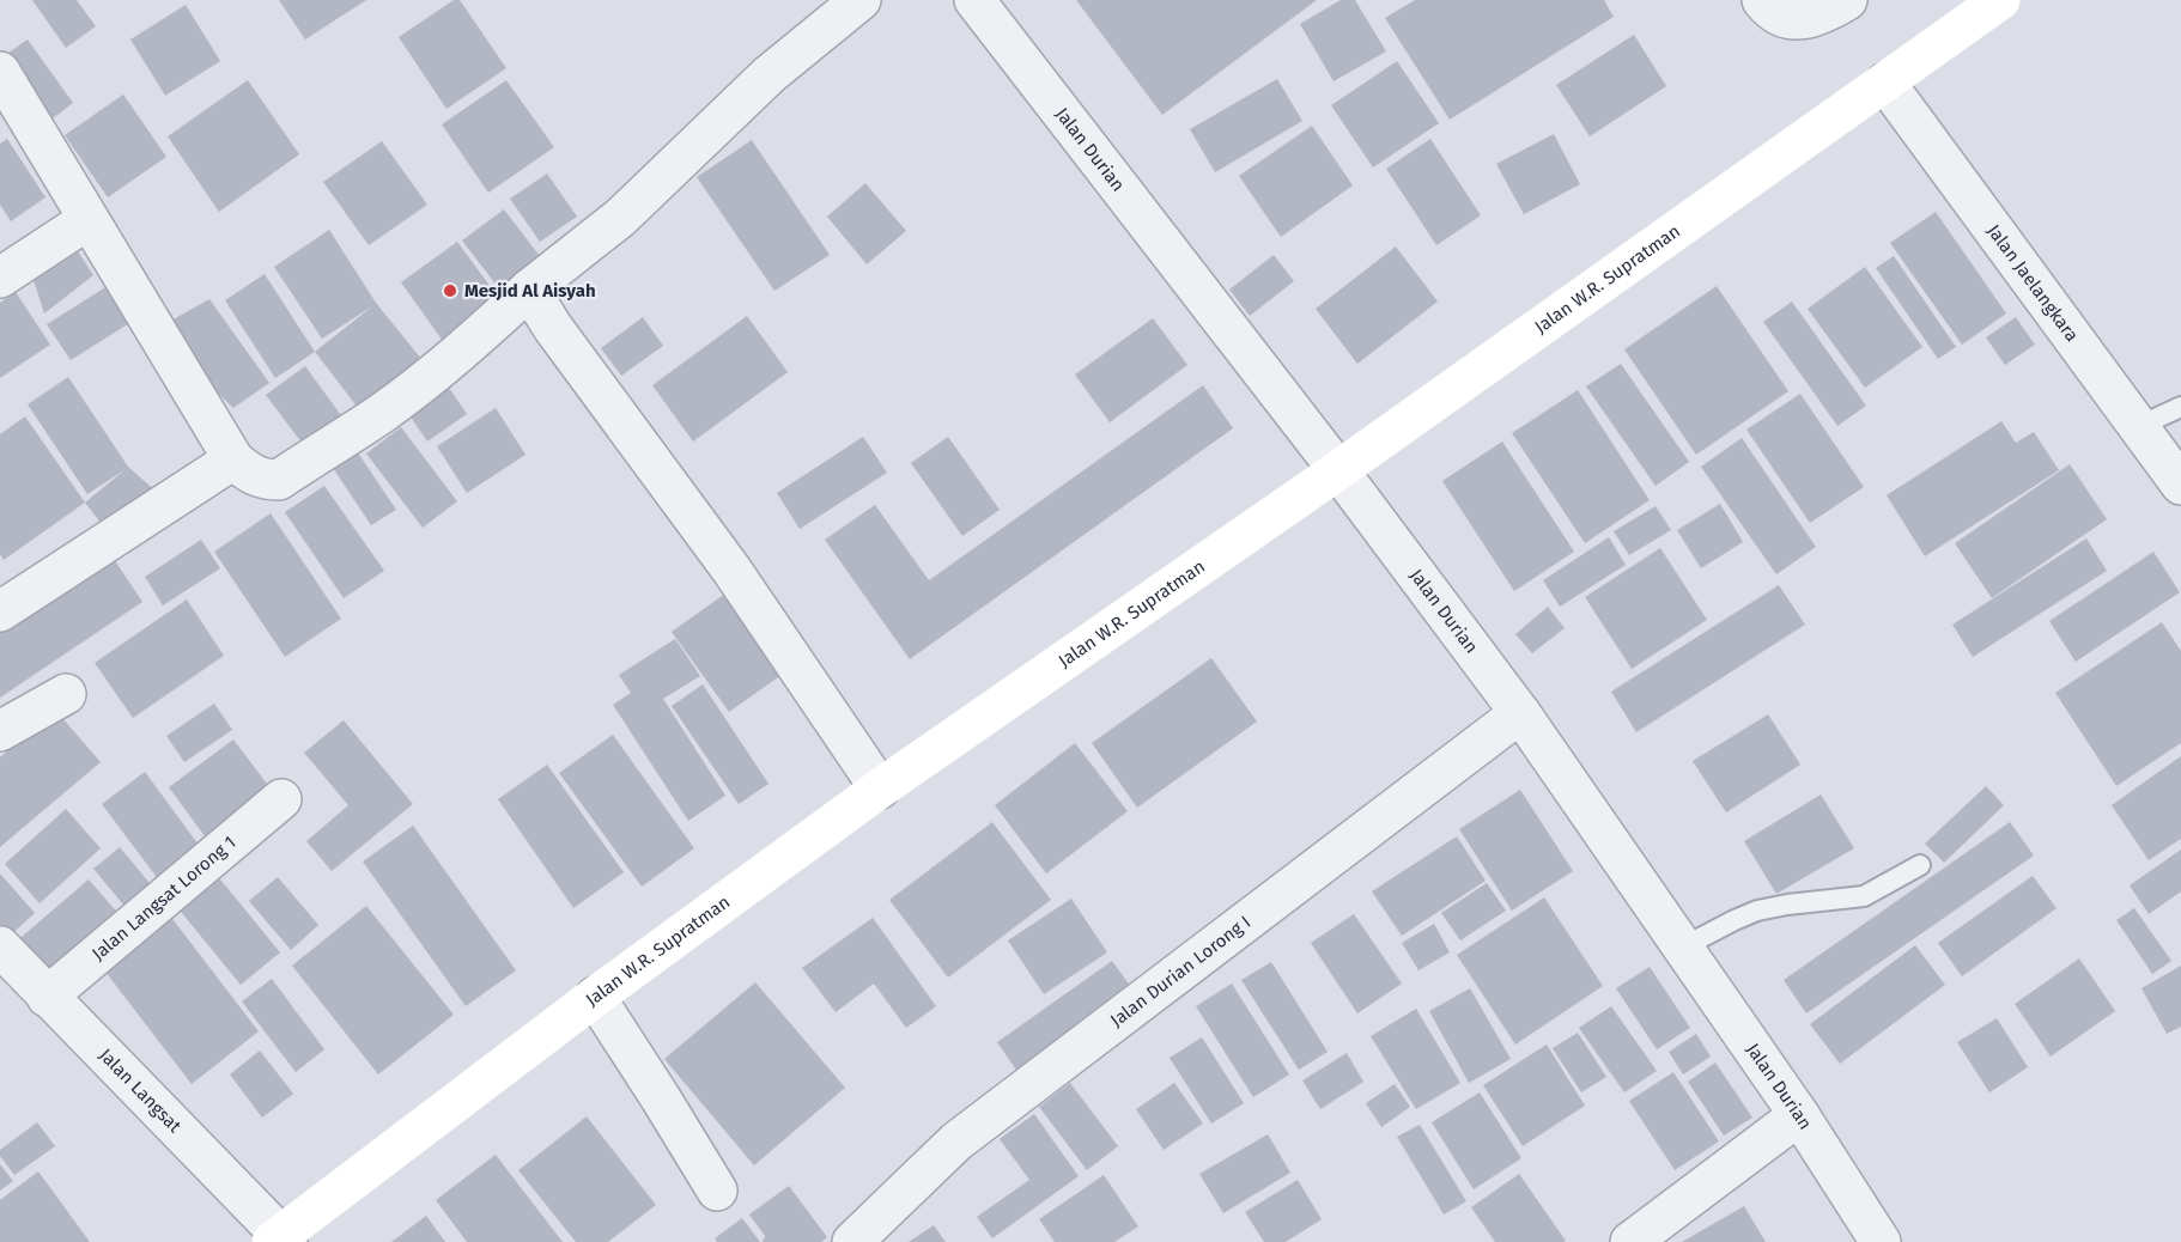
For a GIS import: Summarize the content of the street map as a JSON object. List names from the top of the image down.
{
  "streets": {
    "street": [
      "Jalan Durian",
      "Jalan W.R. Supratman",
      "Jalan Jaelangkara",
      "Jalan Langsat Lorong 1",
      "Jalan Durian Lorong I",
      "Jalan Langsat"
    ]
  },
  "crossings": [
    ["Jalan Durian", "Jalan W.R. Supratman"],
    ["Jalan Durian", "Jalan Durian Lorong I"],
    ["Jalan W.R. Supratman", "Jalan Jaelangkara"],
    ["Jalan W.R. Supratman", "Jalan Langsat"],
    ["Jalan Langsat Lorong 1", "Jalan Langsat"]
  ],
  "places": ["Mesjid Al Aisyah"]
}
